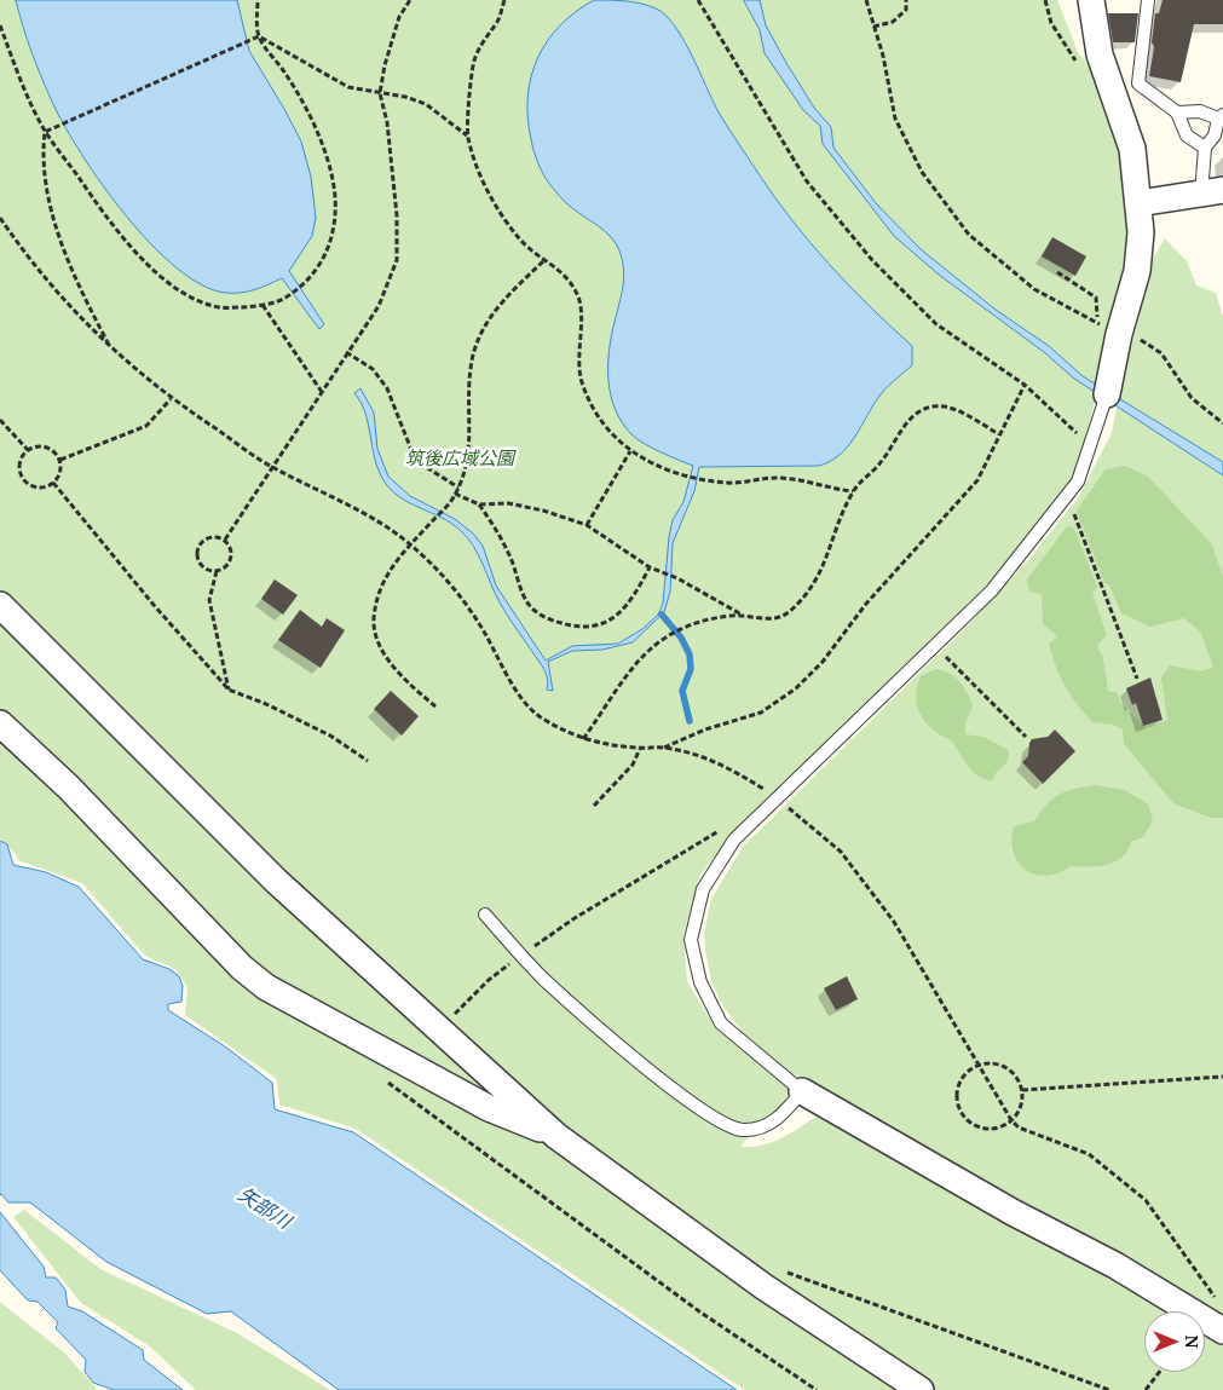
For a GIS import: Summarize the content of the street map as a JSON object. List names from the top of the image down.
{
  "water": ["矢部川"],
  "parks": ["筑後広域公園"],
  "north": "right"
}
